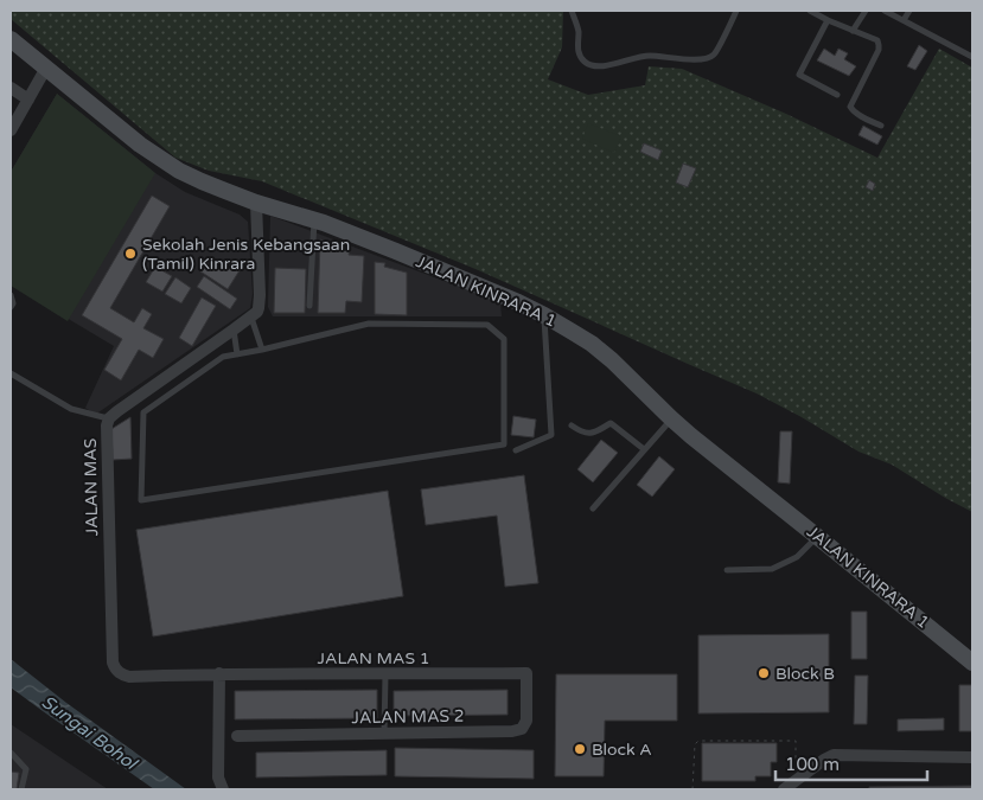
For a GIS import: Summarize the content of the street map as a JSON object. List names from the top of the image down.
{
  "streets": {
    "street": [
      "JALAN KINRARA 1",
      "JALAN MAS",
      "JALAN MAS 1",
      "JALAN MAS 2"
    ]
  },
  "crossings": [
    ["JALAN MAS", "JALAN MAS 1"],
    ["JALAN MAS 1", "JALAN MAS 2"]
  ],
  "water": ["Sungai Bohol"],
  "places": ["Sekolah Jenis Kebangsaan (Tamil) Kinrara", "Block B", "Block A"],
  "scale_bar": "100 m"
}
